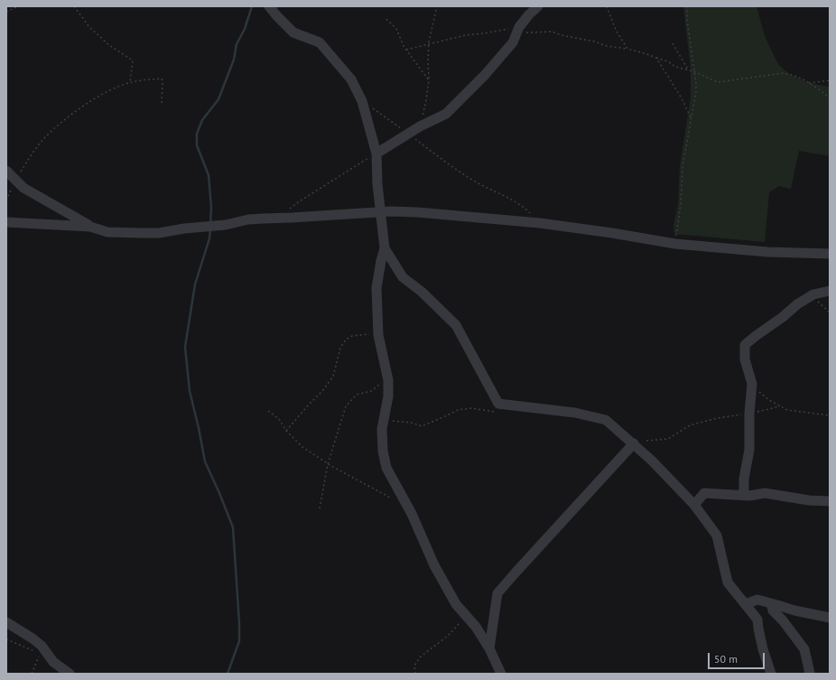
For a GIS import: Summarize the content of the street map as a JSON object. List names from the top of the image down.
{
  "scale_bar": "50 m"
}
